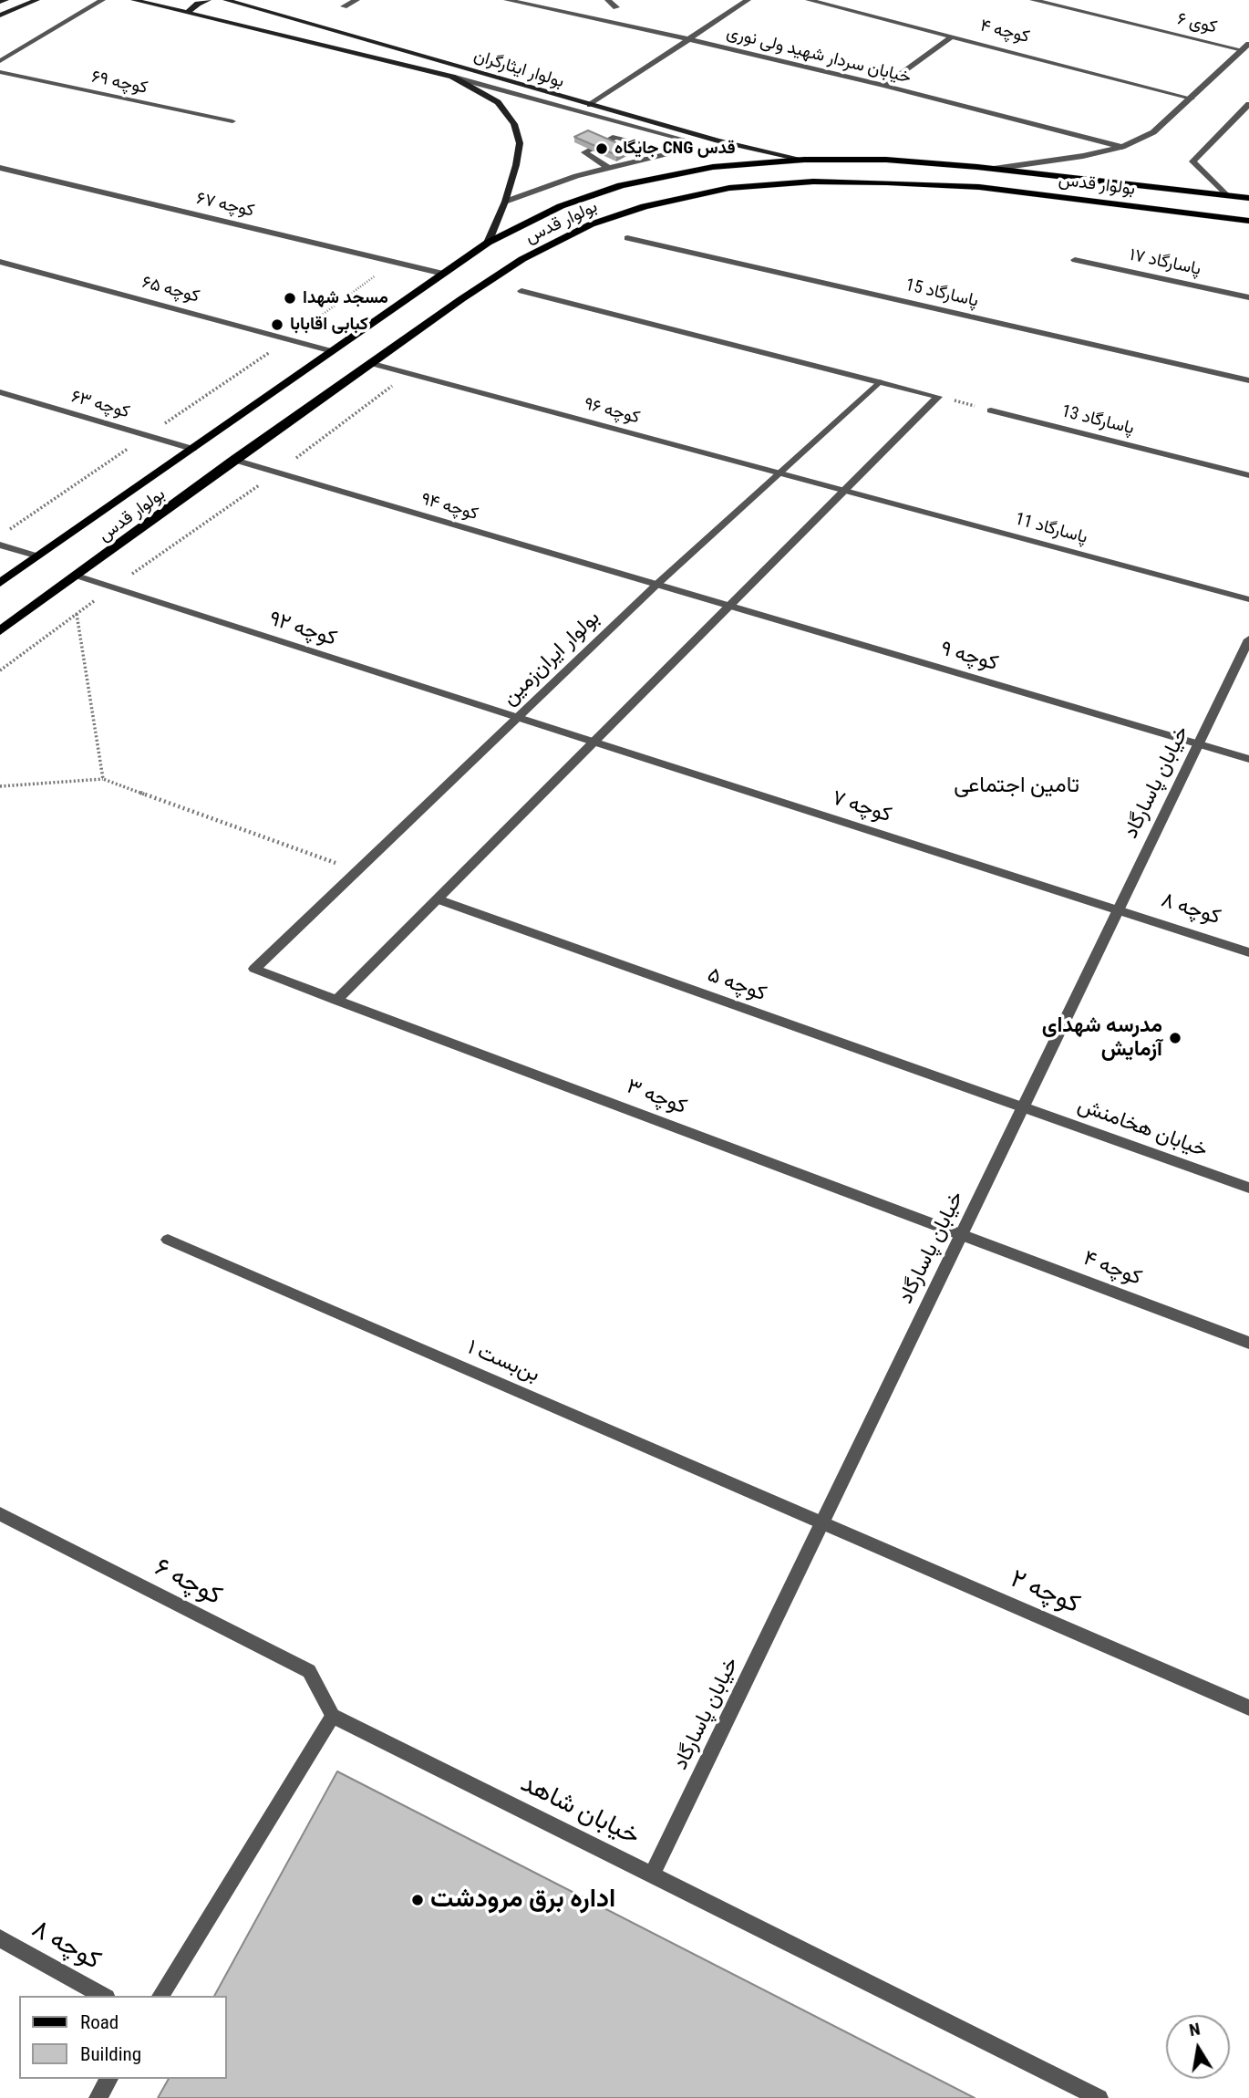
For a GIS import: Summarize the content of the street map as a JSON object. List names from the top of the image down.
{
  "streets": {
    "main road": ["بولوار ایثارگران", "بولوار قدس"],
    "street": [
      "کوی ۶",
      "کوچه ۴",
      "خیابان سردار شهید ولی نوری",
      "کوچه ۶۹",
      "کوچه ۶۷",
      "پاسارگاد ۱۷",
      "کوچه ۶۵",
      "پاسارگاد 15",
      "کوچه ۶۳",
      "کوچه ۹۶",
      "پاسارگاد 13",
      "کوچه ۹۴",
      "پاسارگاد 11",
      "کوچه ۹۲",
      "کوچه ۹",
      "بولوار ایران‌زمین",
      "خیابان پاسارگاد",
      "کوچه ۷",
      "کوچه ۸",
      "کوچه ۵",
      "کوچه ۳",
      "خیابان هخامنش",
      "بن‌بست ۱",
      "کوچه ۶",
      "کوچه ۲",
      "خیابان شاهد"
    ]
  },
  "crossings": [
    ["کوچه ۴", "خیابان پاسارگاد"],
    ["کوچه ۴", "کوچه ۳"],
    ["بولوار ایثارگران", "بولوار قدس"],
    ["بولوار قدس", "کوچه ۶۷"],
    ["بولوار قدس", "کوچه ۶۵"],
    ["بولوار قدس", "کوچه ۶۳"],
    ["بولوار قدس", "کوچه ۹۶"],
    ["بولوار قدس", "کوچه ۹۴"],
    ["بولوار قدس", "کوچه ۹۲"],
    ["کوچه ۹۶", "پاسارگاد 11"],
    ["کوچه ۹۶", "بولوار ایران‌زمین"],
    ["کوچه ۹۴", "کوچه ۹"],
    ["کوچه ۹۴", "بولوار ایران‌زمین"],
    ["کوچه ۹۲", "بولوار ایران‌زمین"],
    ["کوچه ۹۲", "کوچه ۷"],
    ["کوچه ۹", "خیابان پاسارگاد"],
    ["بولوار ایران‌زمین", "کوچه ۳"],
    ["خیابان پاسارگاد", "کوچه ۷"],
    ["خیابان پاسارگاد", "کوچه ۸"],
    ["خیابان پاسارگاد", "کوچه ۵"],
    ["خیابان پاسارگاد", "کوچه ۳"],
    ["خیابان پاسارگاد", "خیابان هخامنش"],
    ["خیابان پاسارگاد", "بن‌بست ۱"],
    ["خیابان پاسارگاد", "کوچه ۲"],
    ["خیابان پاسارگاد", "خیابان شاهد"],
    ["کوچه ۷", "کوچه ۸"],
    ["کوچه ۵", "خیابان هخامنش"],
    ["بن‌بست ۱", "کوچه ۲"],
    ["کوچه ۶", "خیابان شاهد"]
  ],
  "districts": ["تامین اجتماعی"],
  "places": [
    "جایگاه CNG قدس",
    "مسجد شهدا",
    "کبابی اقابابا",
    "مدرسه شهدای آزمایش",
    "اداره برق مرودشت"
  ],
  "legend": ["Road", "Building"],
  "north": "top"
}
